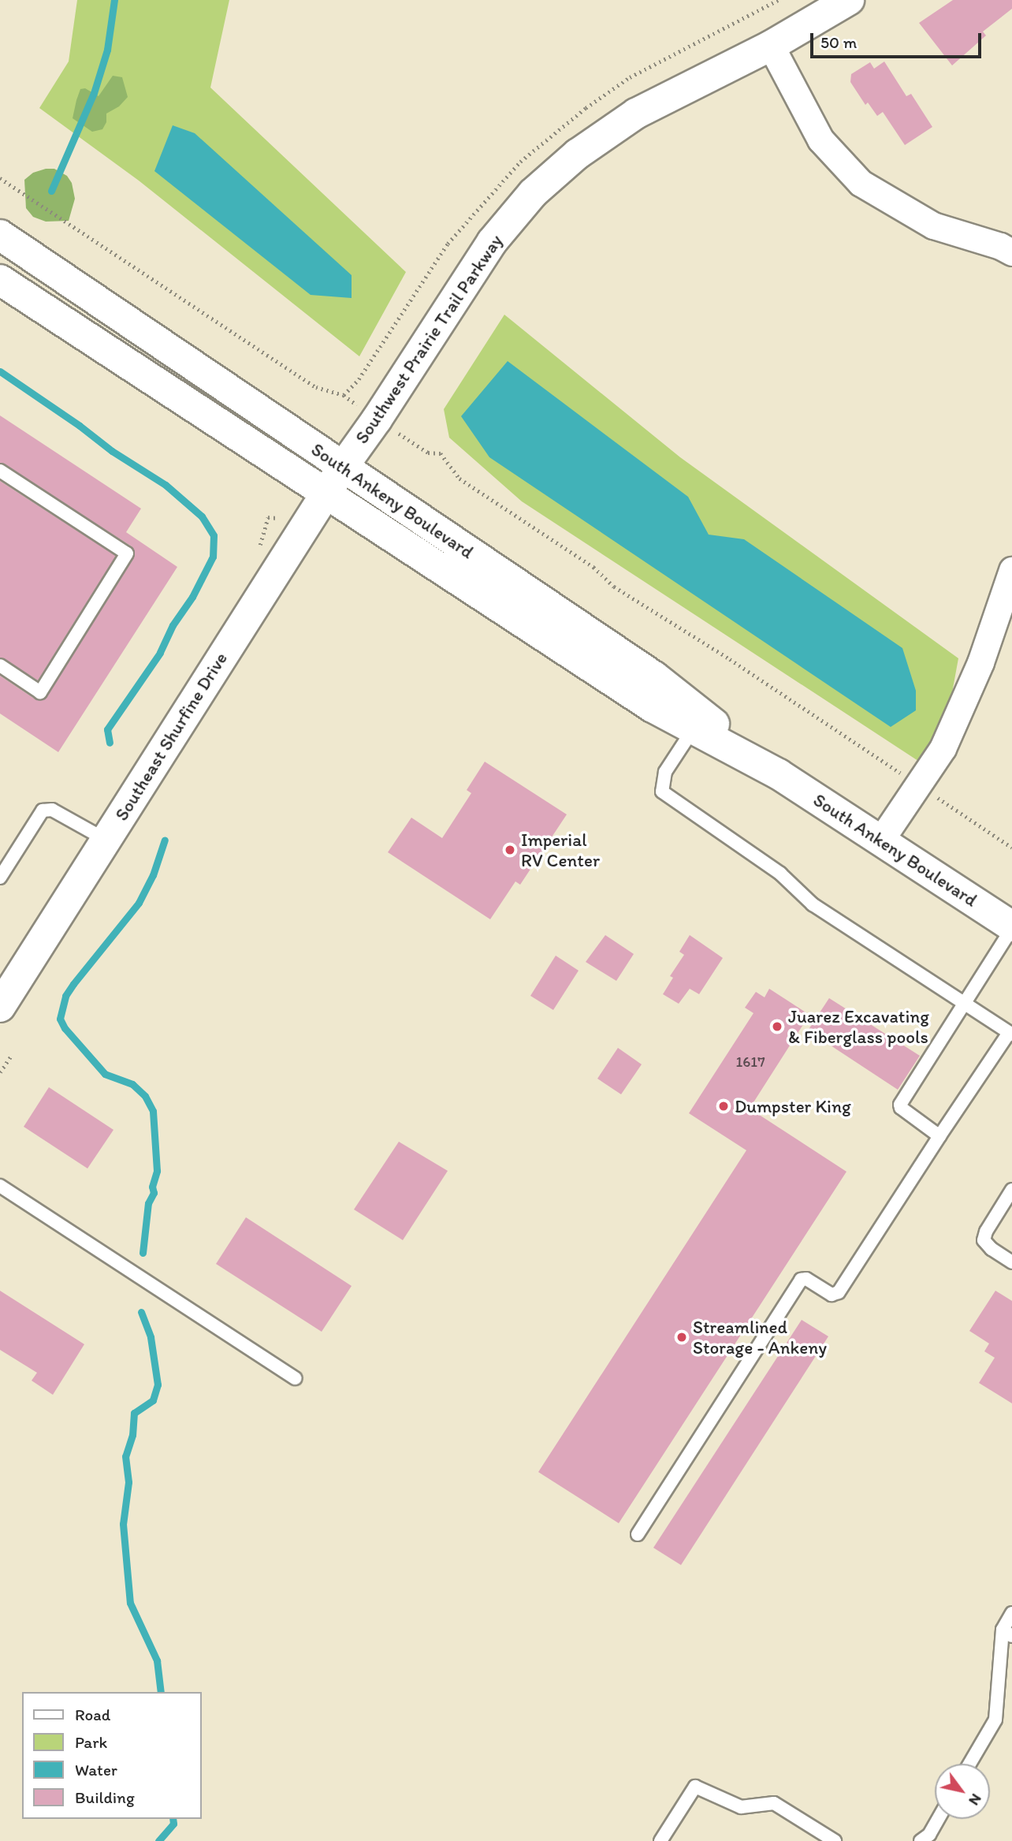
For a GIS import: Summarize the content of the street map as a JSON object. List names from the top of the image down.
{
  "streets": {
    "main road": ["Southwest Prairie Trail Parkway", "South Ankeny Boulevard", "Southeast Shurfine Drive"]
  },
  "crossings": [
    ["Southwest Prairie Trail Parkway", "South Ankeny Boulevard"],
    ["Southwest Prairie Trail Parkway", "Southeast Shurfine Drive"],
    ["South Ankeny Boulevard", "Southeast Shurfine Drive"]
  ],
  "places": [
    "Imperial RV Center",
    "Juarez Excavating & Fiberglass pools",
    "Dumpster King",
    "Streamlined Storage - Ankeny"
  ],
  "house_numbers": ["1617"],
  "legend": [
    "Road",
    "Park",
    "Water",
    "Building"
  ],
  "scale_bar": "50 m",
  "north": "bottom right"
}
